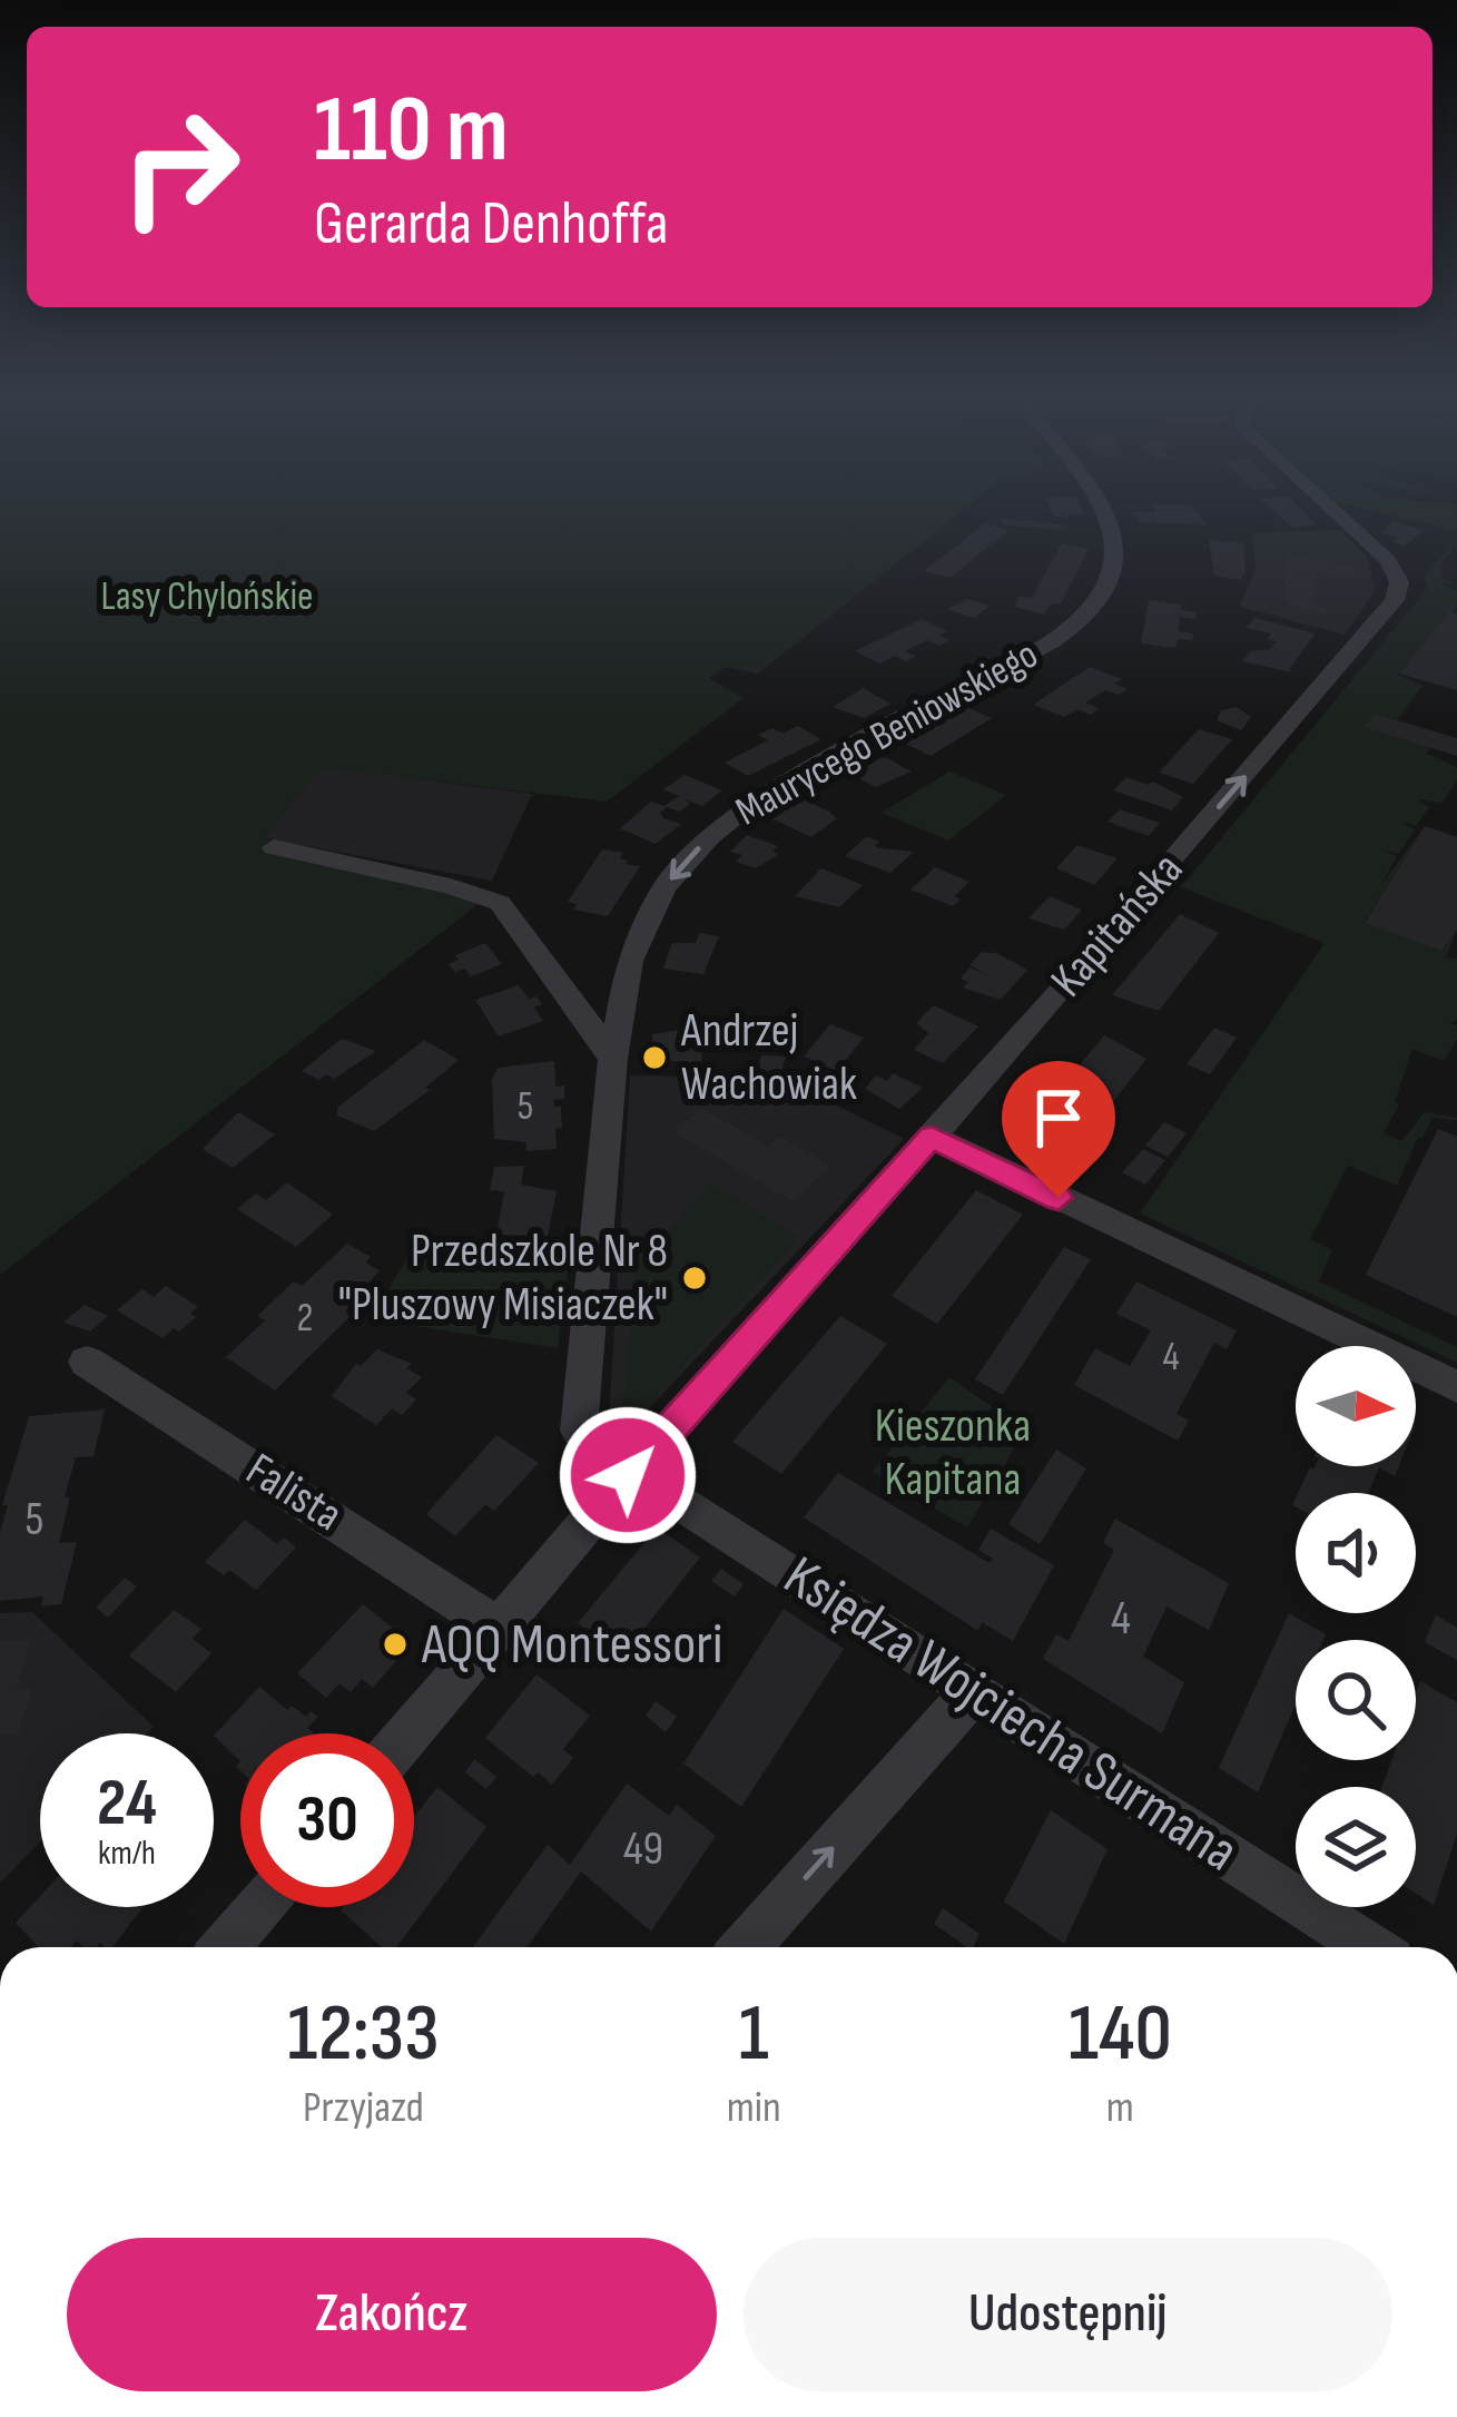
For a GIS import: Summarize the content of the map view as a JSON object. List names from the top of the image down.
{
  "streets": {
    "street": [
      "Maurycego Beniowskiego",
      "Kapitańska",
      "Falista",
      "Księdza Wojciecha Surmana"
    ]
  },
  "crossings": [
    ["Maurycego Beniowskiego", "Kapitańska"],
    ["Maurycego Beniowskiego", "Księdza Wojciecha Surmana"],
    ["Kapitańska", "Falista"],
    ["Kapitańska", "Księdza Wojciecha Surmana"]
  ],
  "one_way": ["Maurycego Beniowskiego", "Kapitańska"],
  "parks": ["Lasy Chylońskie", "Kieszonka Kapitana"],
  "places": ["Andrzej Wachowiak", "Przedszkole Nr 8 \"Pluszowy Misiaczek\"", "AQQ Montessori"],
  "house_numbers": [
    "5",
    "2",
    "4",
    "5",
    "4",
    "49"
  ],
  "north": "right",
  "page": {
    "turn": ["110 m", "Gerarda Denhoffa"],
    "speed": "24 km/h",
    "limit": "30",
    "eta": [
      "12:33",
      "Przyjazd",
      "1",
      "min",
      "140",
      "m"
    ],
    "buttons": ["Zakończ", "Udostępnij"]
  }
}
